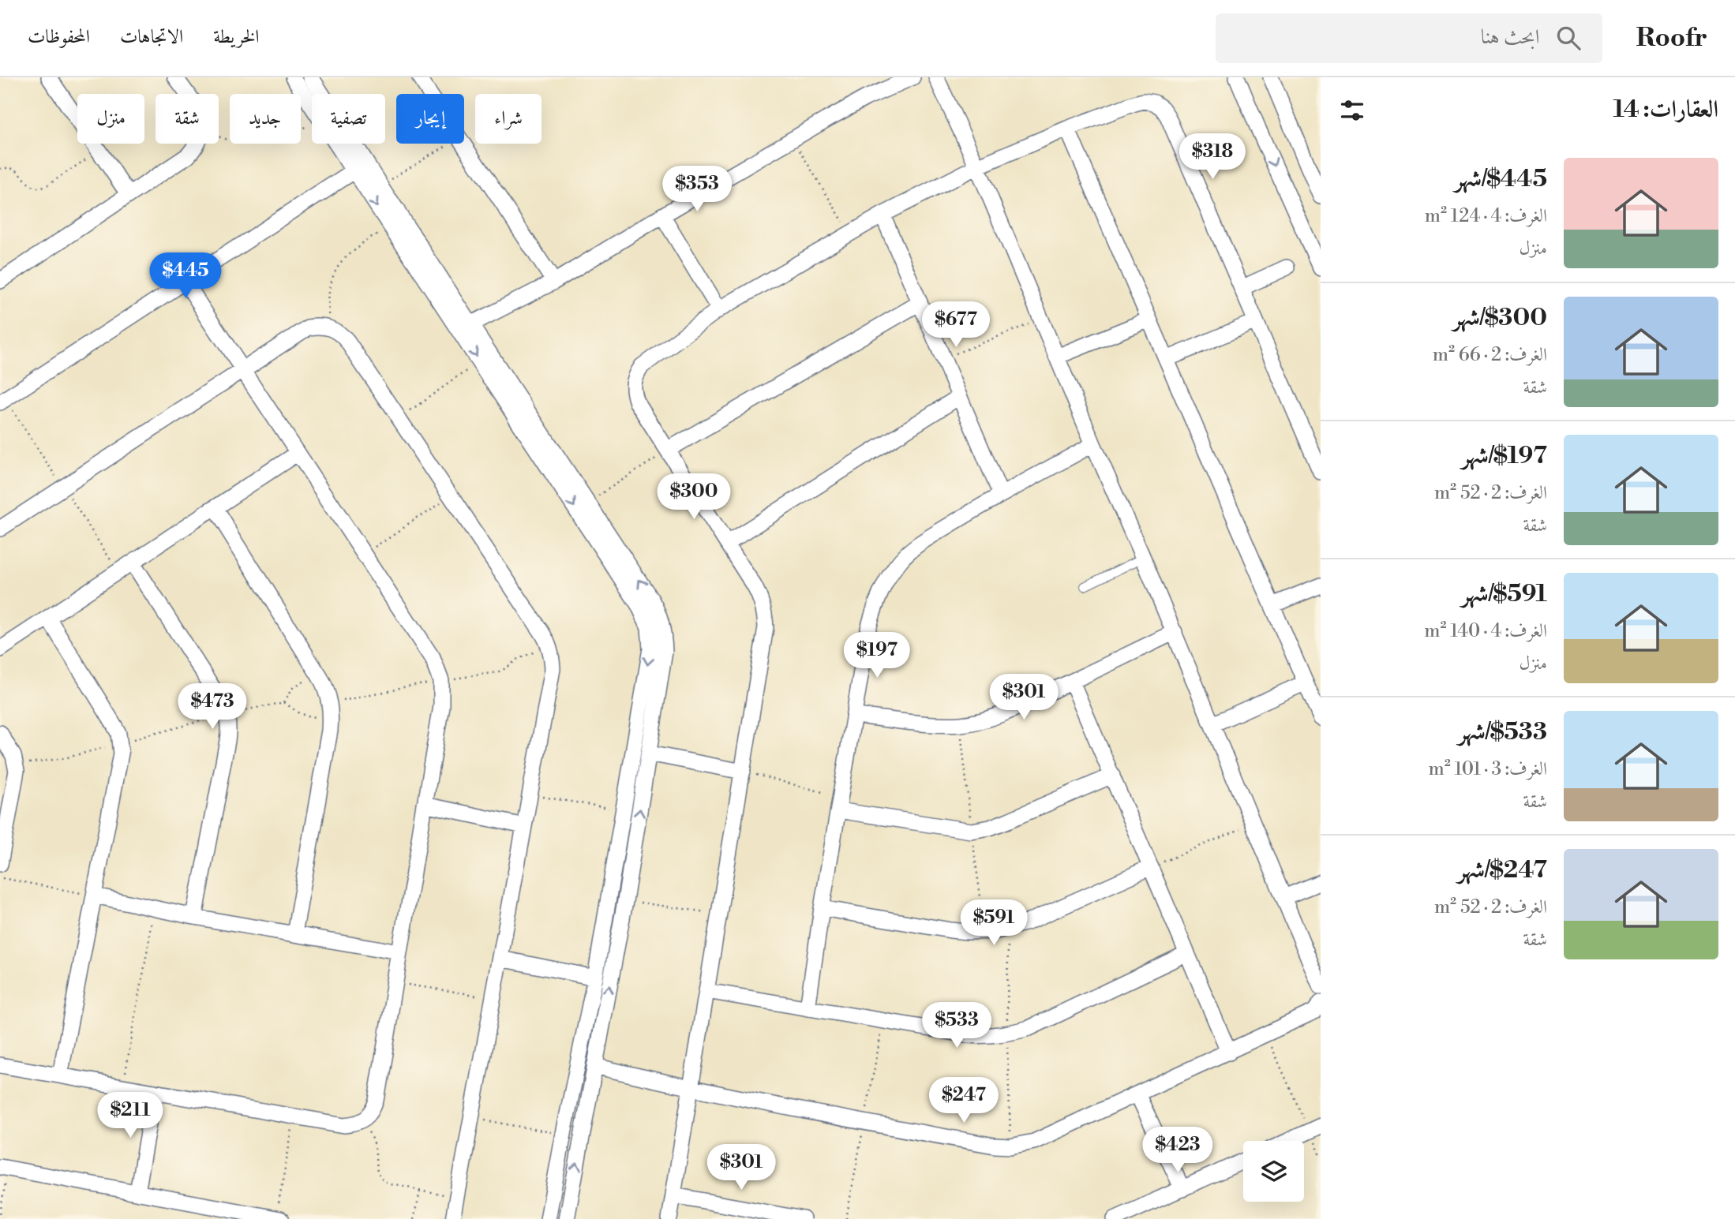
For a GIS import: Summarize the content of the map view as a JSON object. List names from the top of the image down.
{
  "page": {
    "header": "Roofr",
    "search": "ابحث هنا",
    "nav": ["الخريطة", "الاتجاهات", "المحفوظات"],
    "heading": "العقارات: 14",
    "chip": [
      "شراء",
      "إيجار",
      "تصفية",
      "جديد",
      "شقة",
      "منزل"
    ],
    "price": [
      "$318",
      "$353",
      "$445",
      "$677",
      "$300",
      "$197",
      "$301",
      "$473",
      "$591",
      "$533",
      "$247",
      "$211",
      "$423",
      "$301"
    ],
    "list": [
      {
        "name": "$445/شهر",
        "note": "الغرف: 4 · 124 m² · منزل"
      },
      {
        "name": "$300/شهر",
        "note": "الغرف: 2 · 66 m² · شقة"
      },
      {
        "name": "$197/شهر",
        "note": "الغرف: 2 · 52 m² · شقة"
      },
      {
        "name": "$591/شهر",
        "note": "الغرف: 4 · 140 m² · منزل"
      },
      {
        "name": "$533/شهر",
        "note": "الغرف: 3 · 101 m² · شقة"
      },
      {
        "name": "$247/شهر",
        "note": "الغرف: 2 · 52 m² · شقة"
      }
    ]
  }
}
